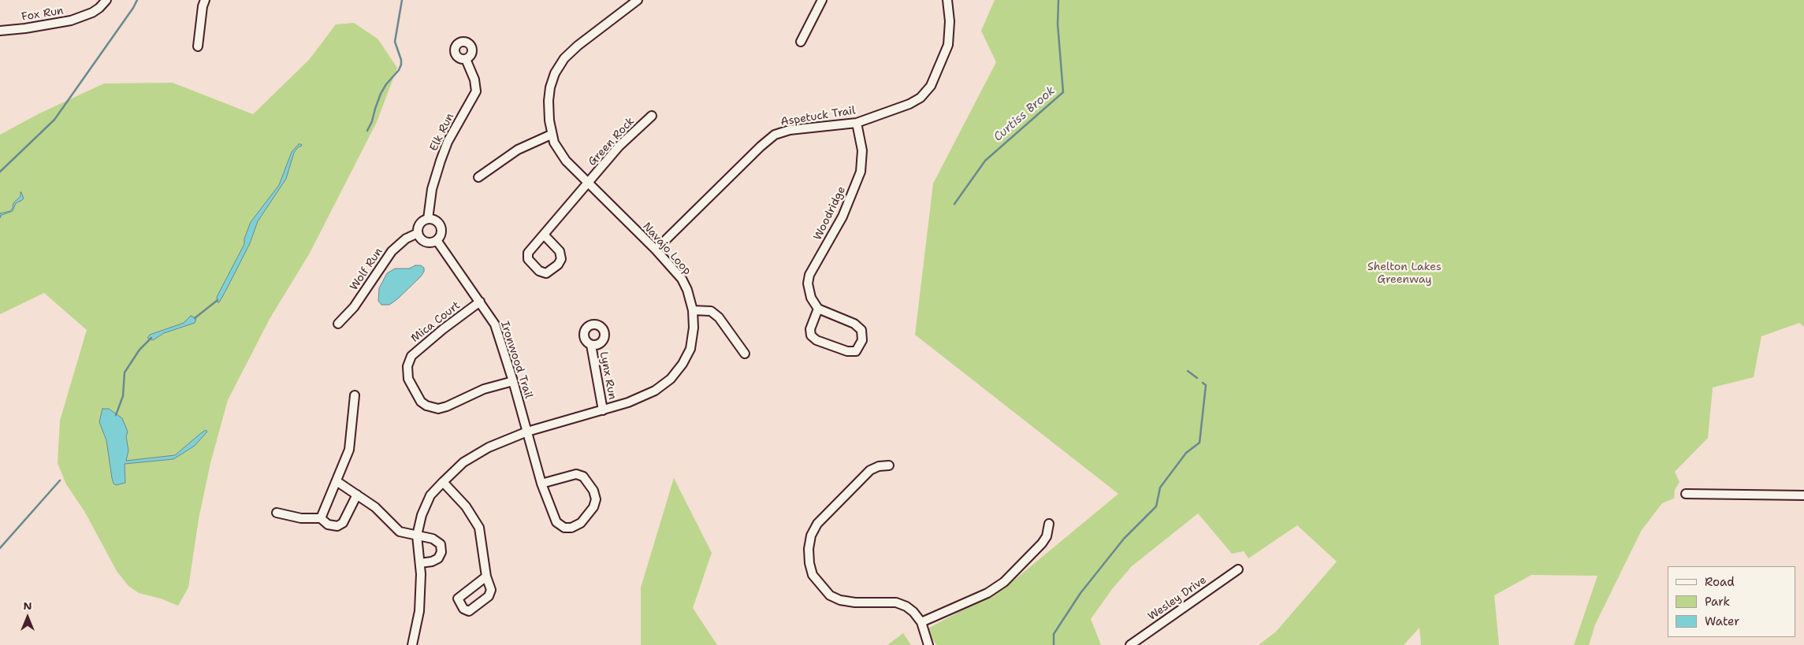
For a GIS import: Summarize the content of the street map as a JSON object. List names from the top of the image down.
{
  "streets": {
    "street": [
      "Fox Run",
      "Aspetuck Trail",
      "Elk Run",
      "Green Rock",
      "Woodridge",
      "Navajo Loop",
      "Wolf Run",
      "Mica Court",
      "Ironwood Trail",
      "Lynx Run",
      "Wesley Drive"
    ]
  },
  "crossings": [
    ["Aspetuck Trail", "Woodridge"],
    ["Aspetuck Trail", "Navajo Loop"],
    ["Elk Run", "Wolf Run"],
    ["Elk Run", "Ironwood Trail"],
    ["Green Rock", "Navajo Loop"],
    ["Navajo Loop", "Ironwood Trail"],
    ["Navajo Loop", "Lynx Run"],
    ["Wolf Run", "Ironwood Trail"],
    ["Mica Court", "Ironwood Trail"]
  ],
  "water": ["Curtiss Brook"],
  "parks": ["Shelton Lakes Greenway"],
  "legend": ["Road", "Park", "Water"],
  "north": "top"
}
